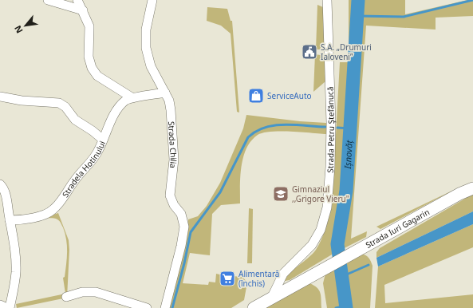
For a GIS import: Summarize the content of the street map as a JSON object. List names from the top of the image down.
{
  "streets": {
    "main road": ["Strada Iuri Gagarin"],
    "street": ["Strada Petru Ştefănucă", "Strada Chilia", "Stradela Hotinului"]
  },
  "crossings": [
    ["Strada Petru Ştefănucă", "Strada Iuri Gagarin"]
  ],
  "water": ["Ișnovăț"],
  "places": {
    "public building": ["S.A. „Drumuri Ialoveni”"],
    "shop": ["ServiceAuto"],
    "school or university": ["Gimnaziul ,,Grigore Vieru\""],
    "supermarket": ["Alimentară (închis)"]
  },
  "north": "bottom left"
}
